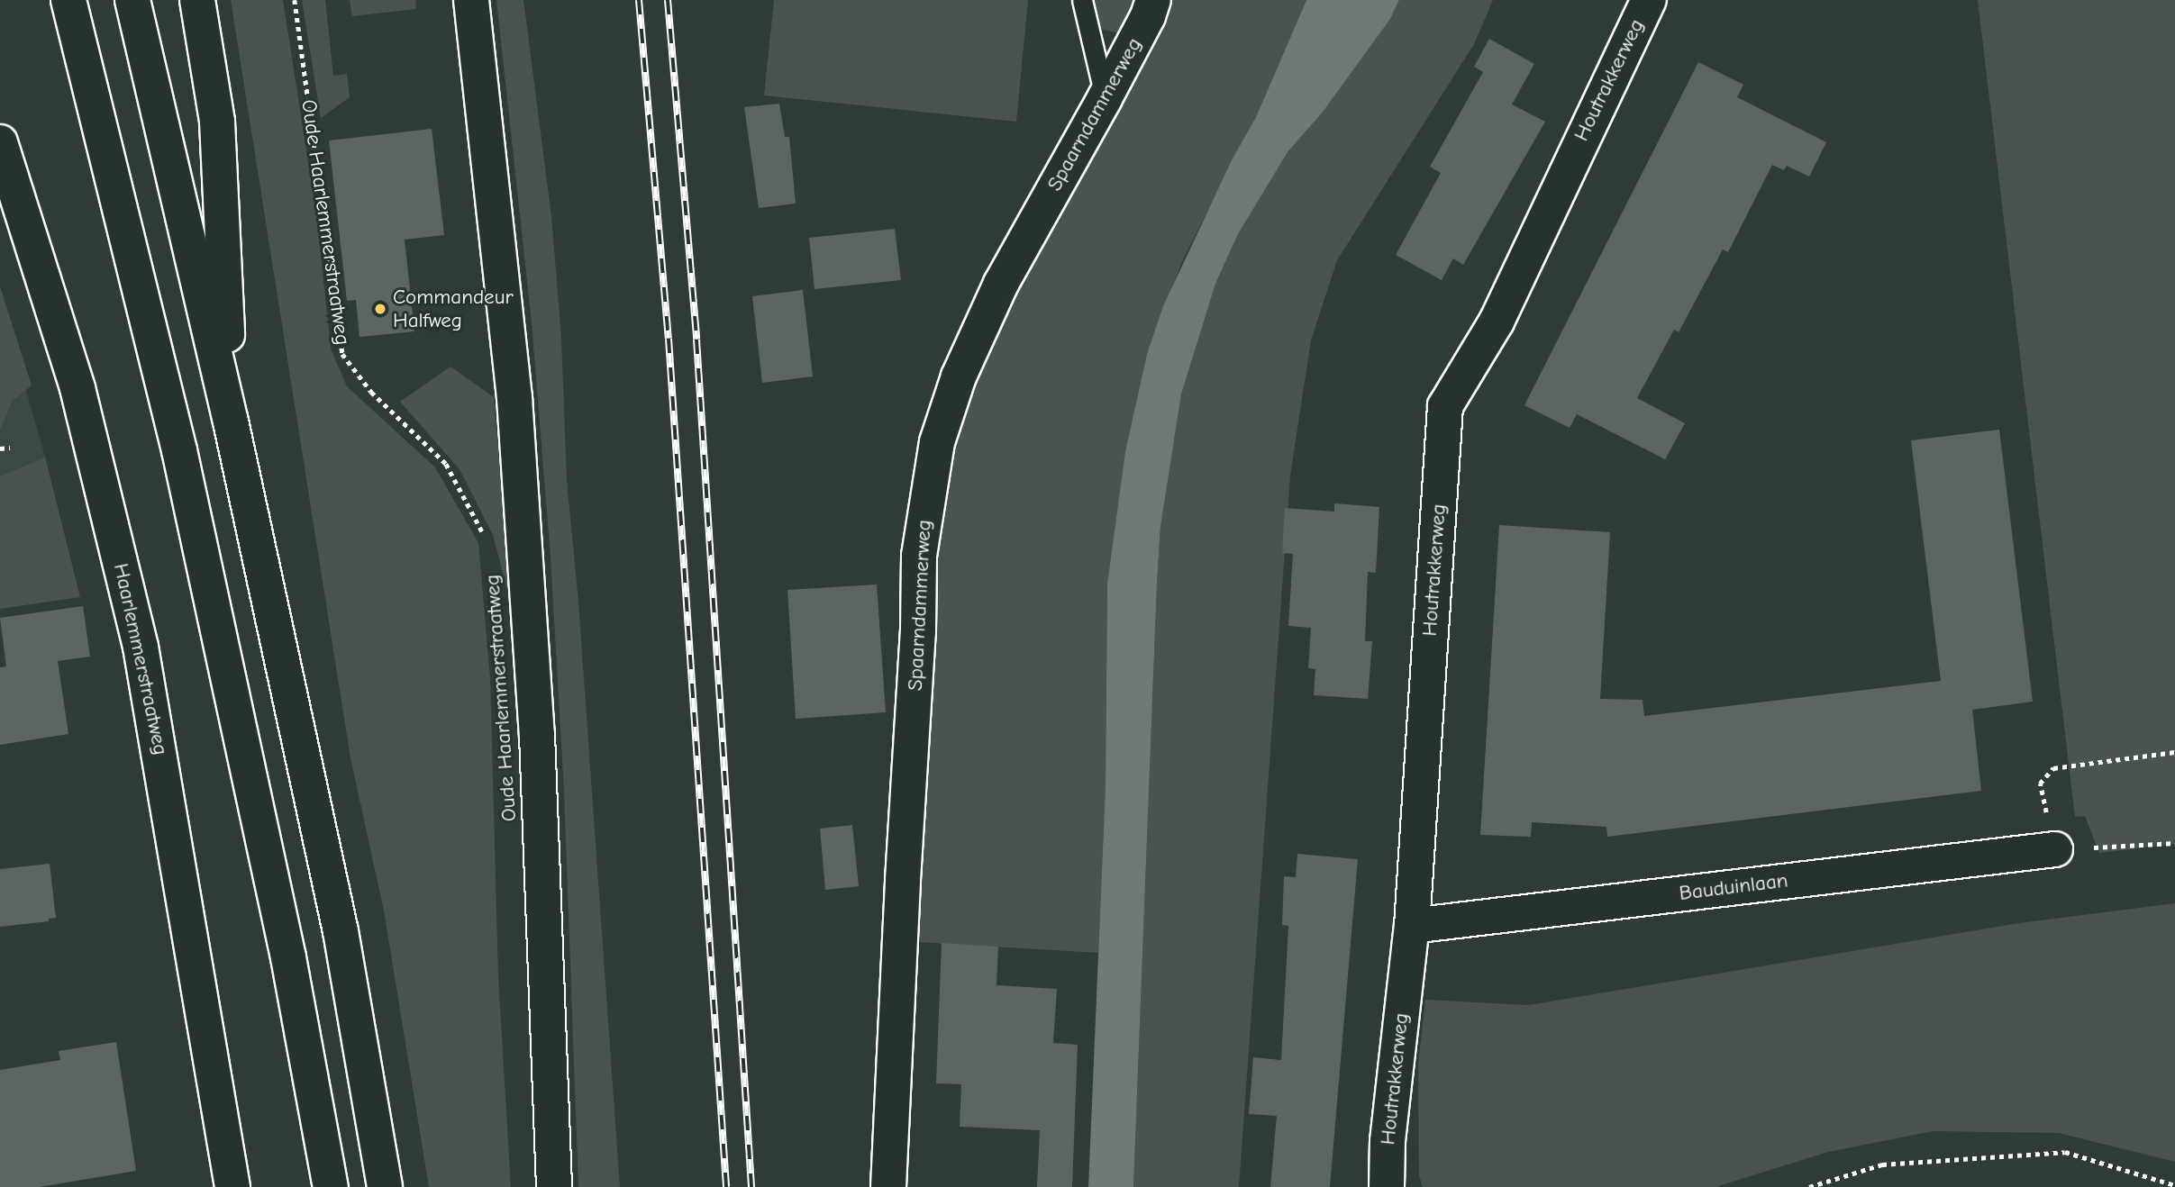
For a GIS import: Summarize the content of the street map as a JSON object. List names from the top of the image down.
{
  "streets": {
    "main road": [
      "Houtrakkerweg",
      "Spaarndammerweg",
      "Oude Haarlemmerstraatweg",
      "Haarlemmerstraatweg",
      "Bauduinlaan"
    ]
  },
  "crossings": [
    ["Houtrakkerweg", "Bauduinlaan"]
  ],
  "places": ["Commandeur Halfweg"]
}
